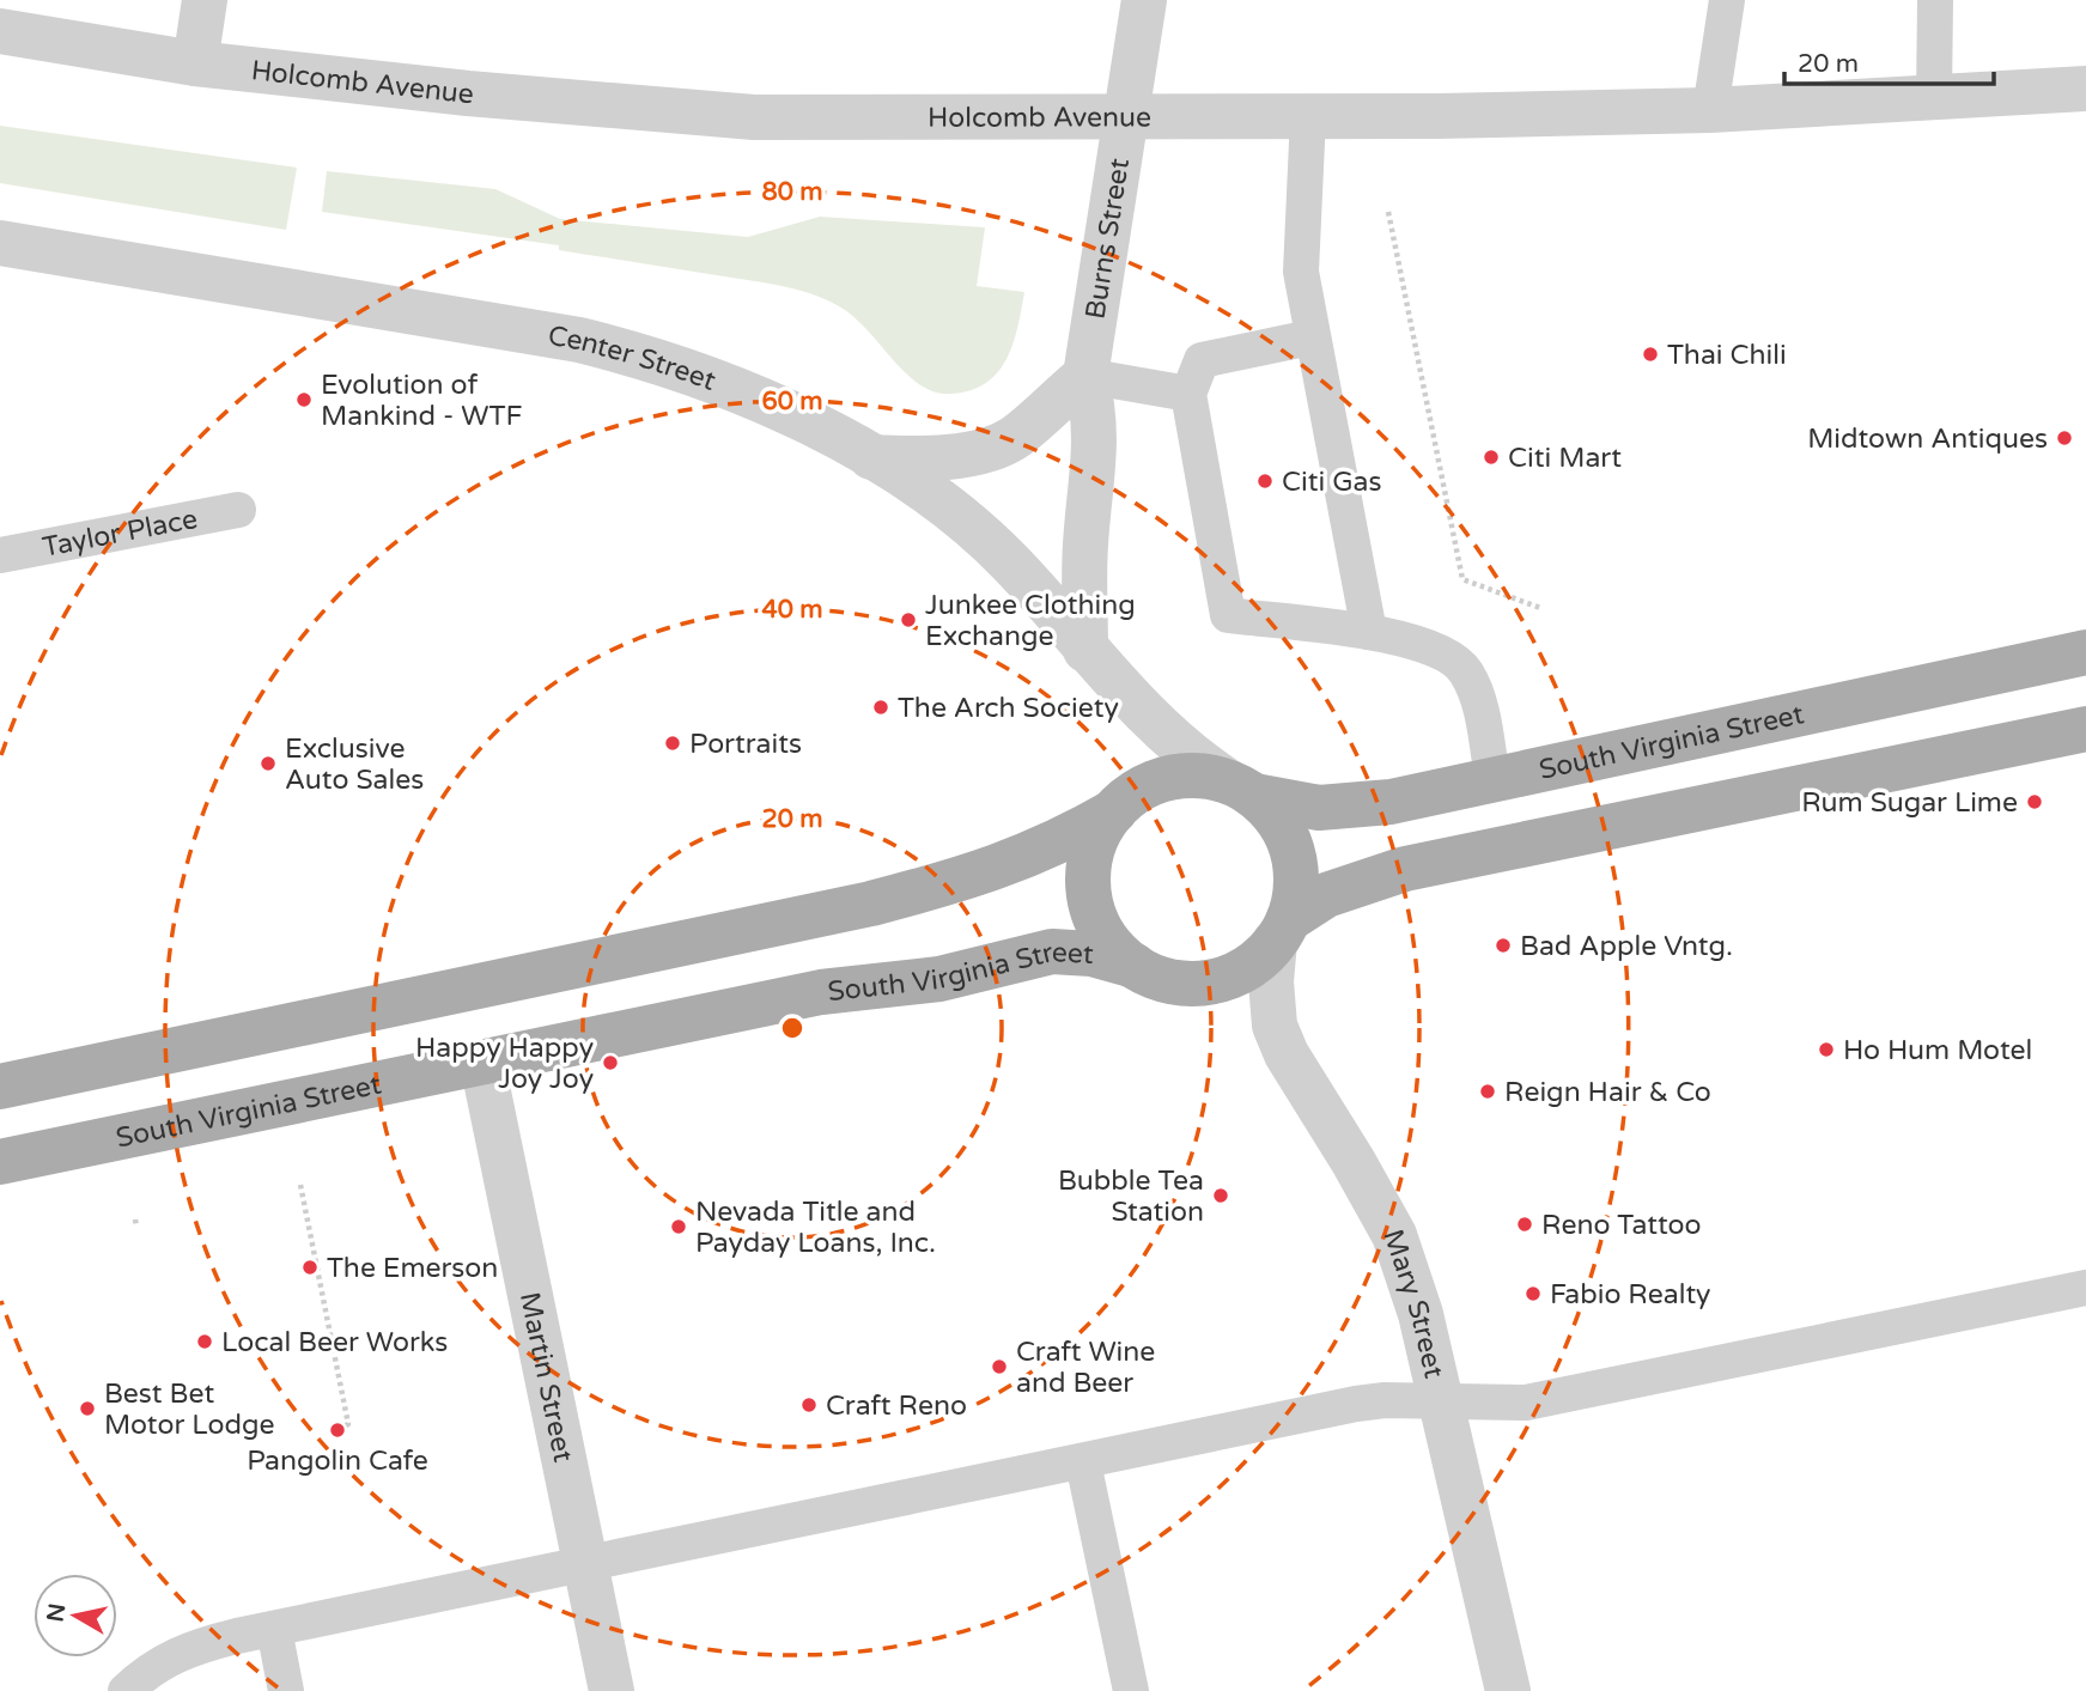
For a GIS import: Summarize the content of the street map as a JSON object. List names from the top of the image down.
{
  "streets": {
    "main road": ["South Virginia Street"],
    "street": [
      "Holcomb Avenue",
      "Burns Street",
      "Center Street",
      "Mary Street",
      "Martin Street"
    ],
    "lane": ["Taylor Place"]
  },
  "crossings": [
    ["Holcomb Avenue", "Burns Street"],
    ["Burns Street", "Center Street"],
    ["Center Street", "South Virginia Street"],
    ["Center Street", "Mary Street"],
    ["South Virginia Street", "Mary Street"],
    ["South Virginia Street", "Martin Street"]
  ],
  "places": [
    "Thai Chili",
    "Evolution of Mankind - WTF",
    "Midtown Antiques",
    "Citi Mart",
    "Citi Gas",
    "Junkee Clothing Exchange",
    "The Arch Society",
    "Portraits",
    "Exclusive Auto Sales",
    "Rum Sugar Lime",
    "Bad Apple Vntg.",
    "Ho Hum Motel",
    "Happy Happy Joy Joy",
    "Reign Hair & Co",
    "Bubble Tea Station",
    "Reno Tattoo",
    "Nevada Title and Payday Loans, Inc.",
    "The Emerson",
    "Fabio Realty",
    "Local Beer Works",
    "Craft Wine and Beer",
    "Craft Reno",
    "Best Bet Motor Lodge",
    "Pangolin Cafe"
  ],
  "scale_bar": "20 m",
  "north": "left",
  "rings": [
    "80 m",
    "60 m",
    "40 m",
    "20 m"
  ]
}
